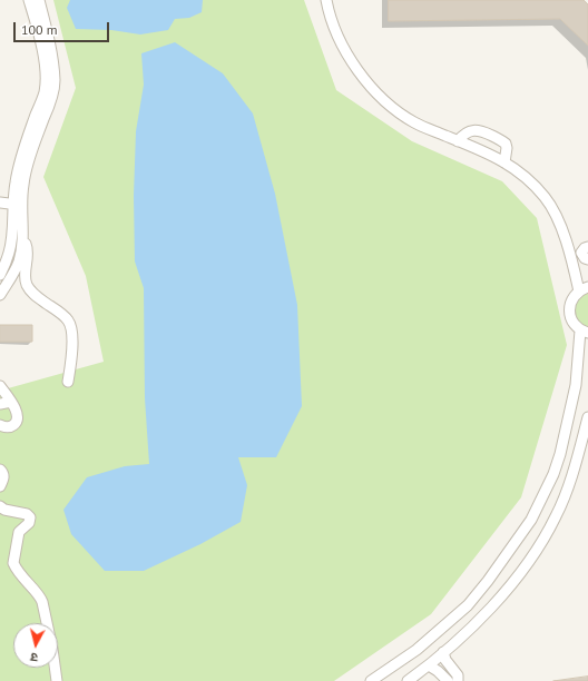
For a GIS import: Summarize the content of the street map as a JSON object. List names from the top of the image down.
{
  "scale_bar": "100 m",
  "north": "bottom"
}
